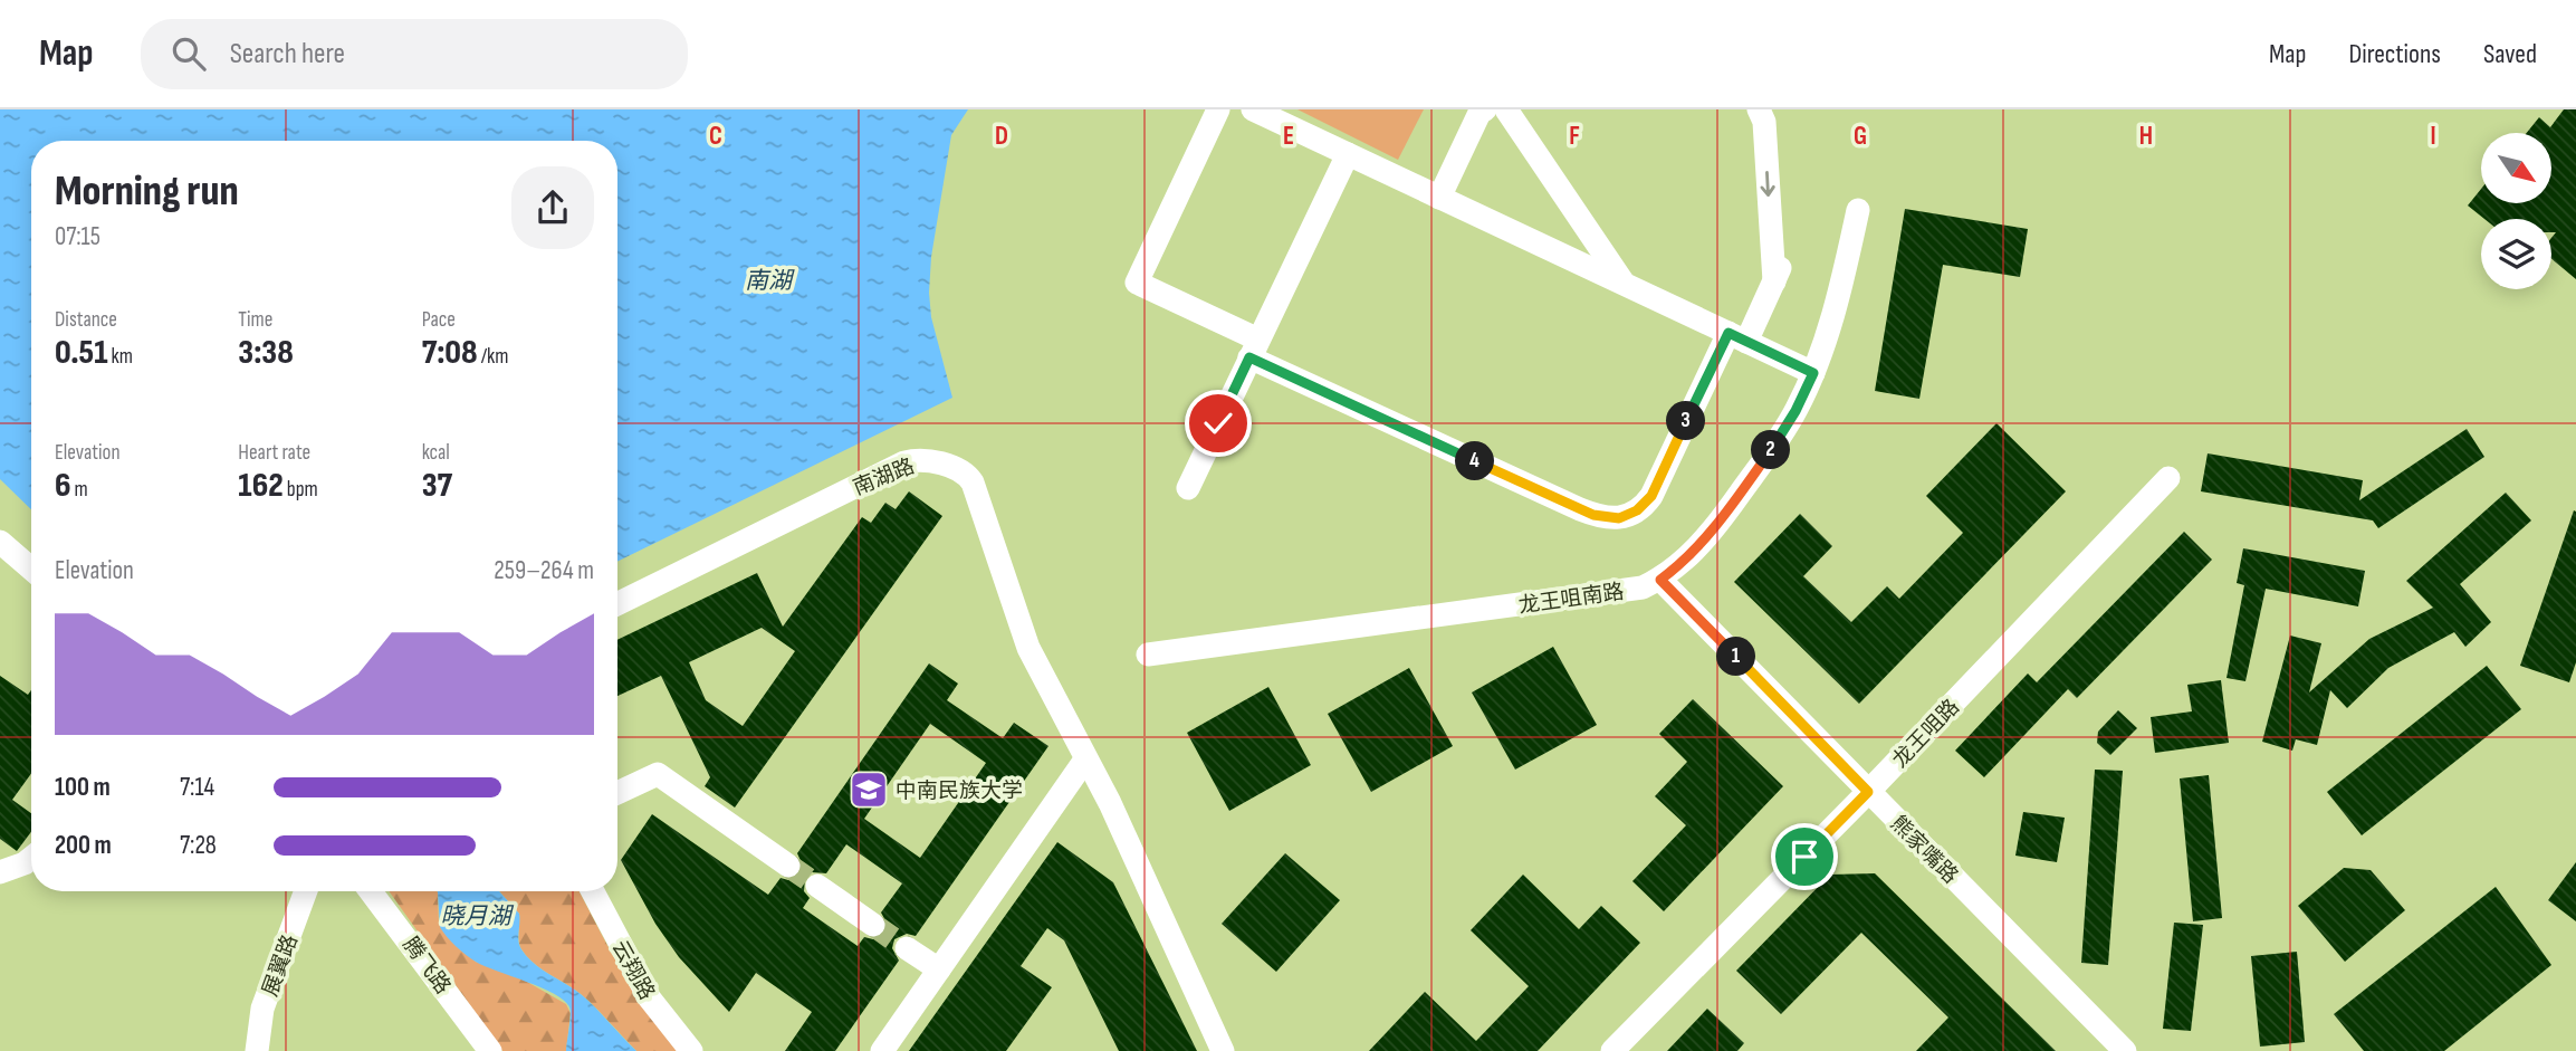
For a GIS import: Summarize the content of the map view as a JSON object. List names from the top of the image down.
{
  "streets": {
    "street": [
      "南湖路",
      "龙王咀南路",
      "龙王咀路",
      "熊家嘴路",
      "展翼路",
      "腾飞路",
      "云翔路"
    ]
  },
  "crossings": [
    ["龙王咀南路", "熊家嘴路"],
    ["龙王咀路", "熊家嘴路"]
  ],
  "water": ["南湖", "晓月湖"],
  "places": {
    "school or university": ["中南民族大学"]
  },
  "north": "bottom right",
  "page": {
    "header": "Map",
    "search": "Search here",
    "nav": ["Map", "Directions", "Saved"],
    "heading": ["Morning run", "07:15"],
    "stats": [
      ["Distance", "0.51 km"],
      ["Time", "3:38"],
      ["Pace", "7:08 /km"],
      ["Elevation", "6 m"],
      ["Heart rate", "162 bpm"],
      ["kcal", "37"]
    ],
    "pins": [
      "3",
      "2",
      "4",
      "1"
    ],
    "chart": ["Elevation", "259–264 m"],
    "list": [
      {
        "name": "100 m",
        "note": "7:14"
      },
      {
        "name": "200 m",
        "note": "7:28"
      }
    ]
  },
  "grid": {
    "columns": [
      "C",
      "D",
      "E",
      "F",
      "G",
      "H",
      "I"
    ]
  }
}
